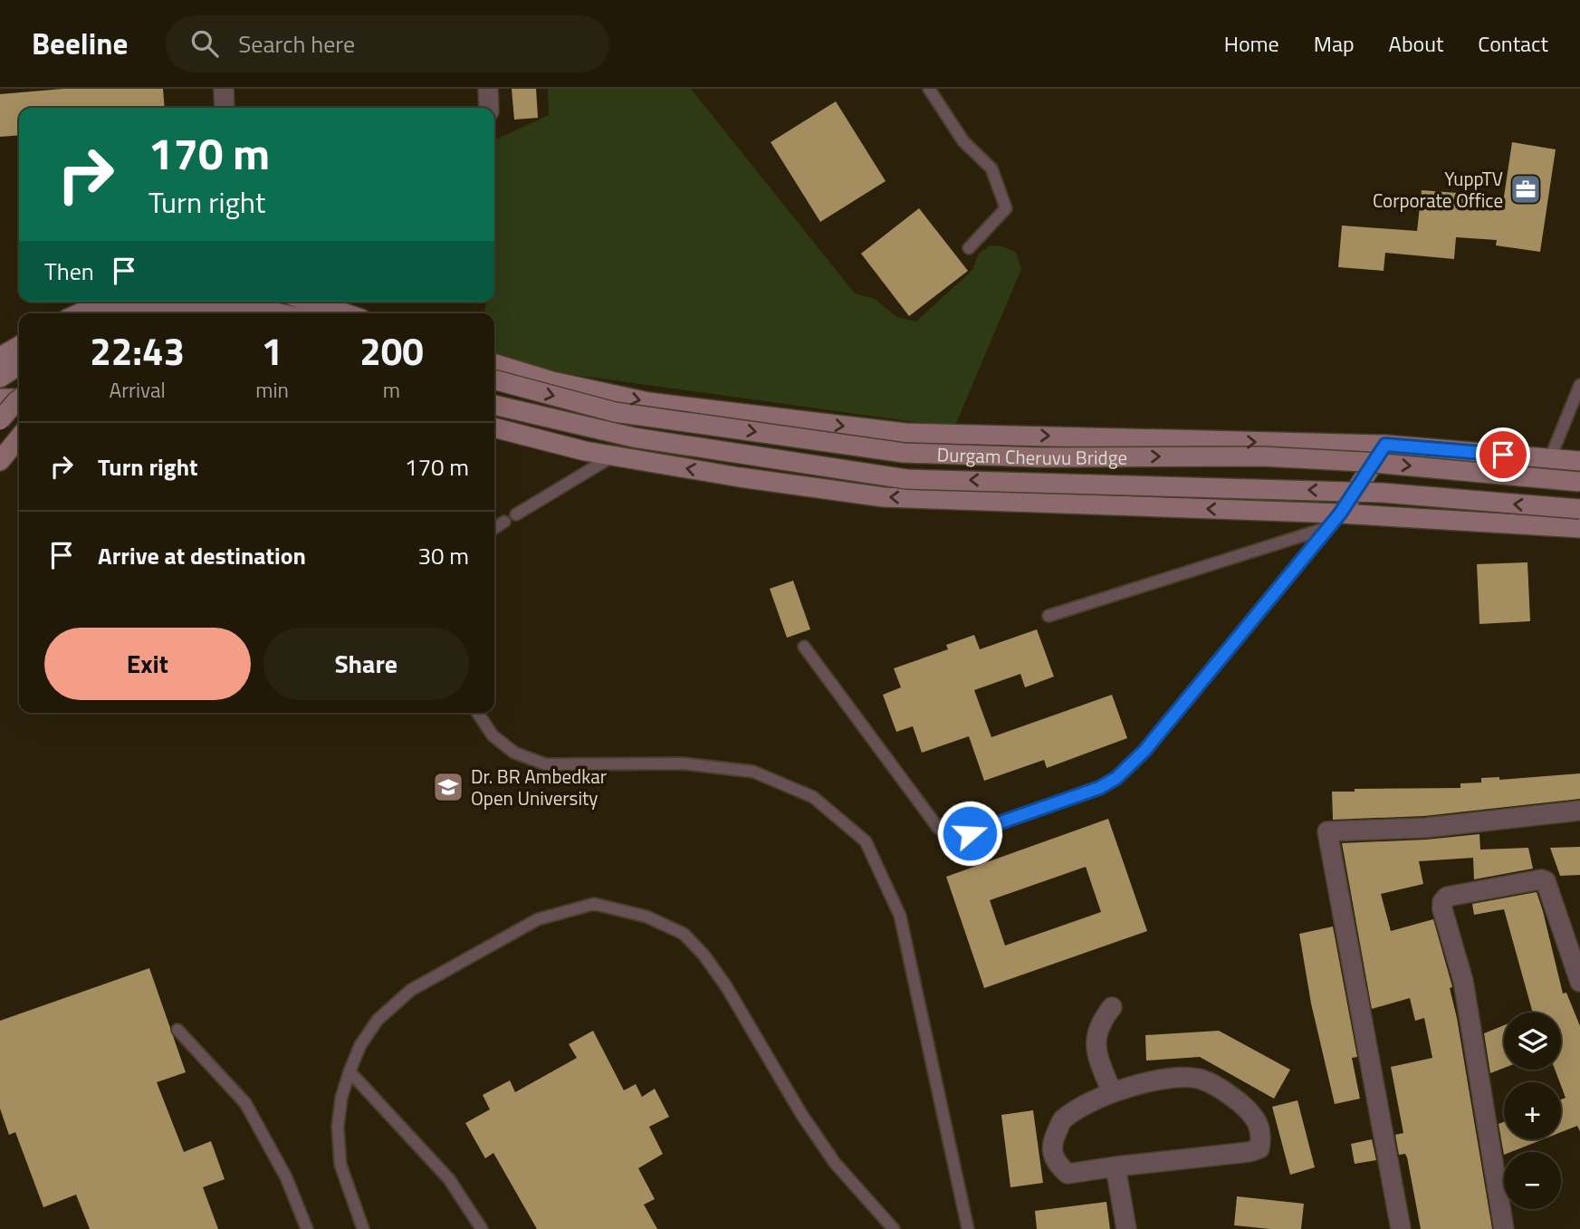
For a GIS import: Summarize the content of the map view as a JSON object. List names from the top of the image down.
{
  "streets": {
    "main road": ["Durgam Cheruvu Bridge"]
  },
  "places": {
    "office": ["YuppTV Corporate Office"],
    "school or university": ["Dr. BR Ambedkar Open University"]
  },
  "page": {
    "header": "Beeline",
    "search": "Search here",
    "nav": [
      "Home",
      "Map",
      "About",
      "Contact"
    ],
    "turn": ["170 m", "Turn right"],
    "then": "Then",
    "eta": [
      "22:43",
      "Arrival",
      "1",
      "min",
      "200",
      "m"
    ],
    "list": [
      {
        "name": "Turn right",
        "value": "170 m"
      },
      {
        "name": "Arrive at destination",
        "value": "30 m"
      }
    ],
    "buttons": ["Exit", "Share"],
    "map_buttons": ["+", "−"]
  }
}
